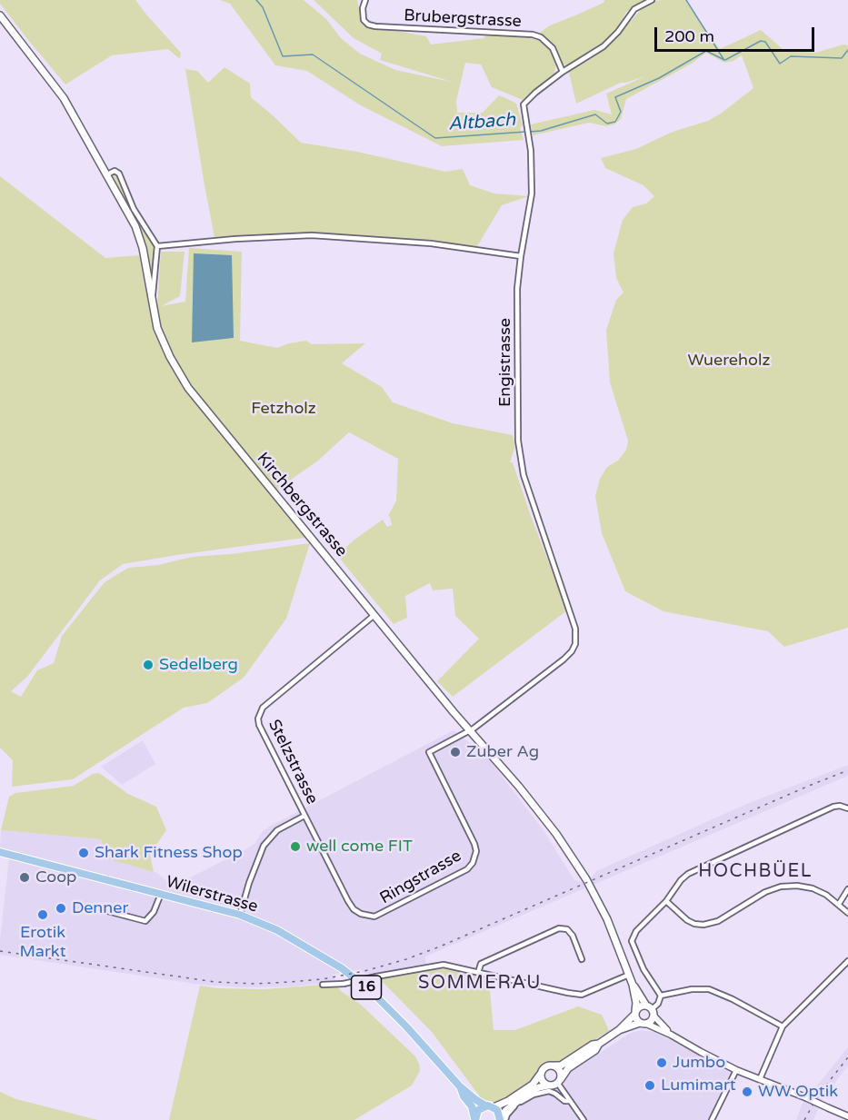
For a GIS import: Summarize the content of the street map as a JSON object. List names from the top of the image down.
{
  "streets": {
    "main road": ["Kirchbergstrasse", "Wilerstrasse", "16"],
    "street": [
      "Brubergstrasse",
      "Engistrasse",
      "Stelzstrasse",
      "Ringstrasse"
    ]
  },
  "crossings": [
    ["Brubergstrasse", "Engistrasse"],
    ["Engistrasse", "Kirchbergstrasse"],
    ["Engistrasse", "Ringstrasse"],
    ["Kirchbergstrasse", "Stelzstrasse"],
    ["Kirchbergstrasse", "Ringstrasse"],
    ["Stelzstrasse", "Ringstrasse"],
    ["Stelzstrasse", "Wilerstrasse"]
  ],
  "districts": ["HOCHBÜEL", "SOMMERAU"],
  "water": ["Altbach"],
  "parks": ["Wuereholz", "Fetzholz"],
  "places": [
    "Sedelberg",
    "Zuber Ag",
    "well come FIT",
    "Shark Fitness Shop",
    "Coop",
    "Denner",
    "Erotik Markt",
    "Jumbo",
    "Lumimart",
    "WW Optik"
  ],
  "scale_bar": "200 m"
}
